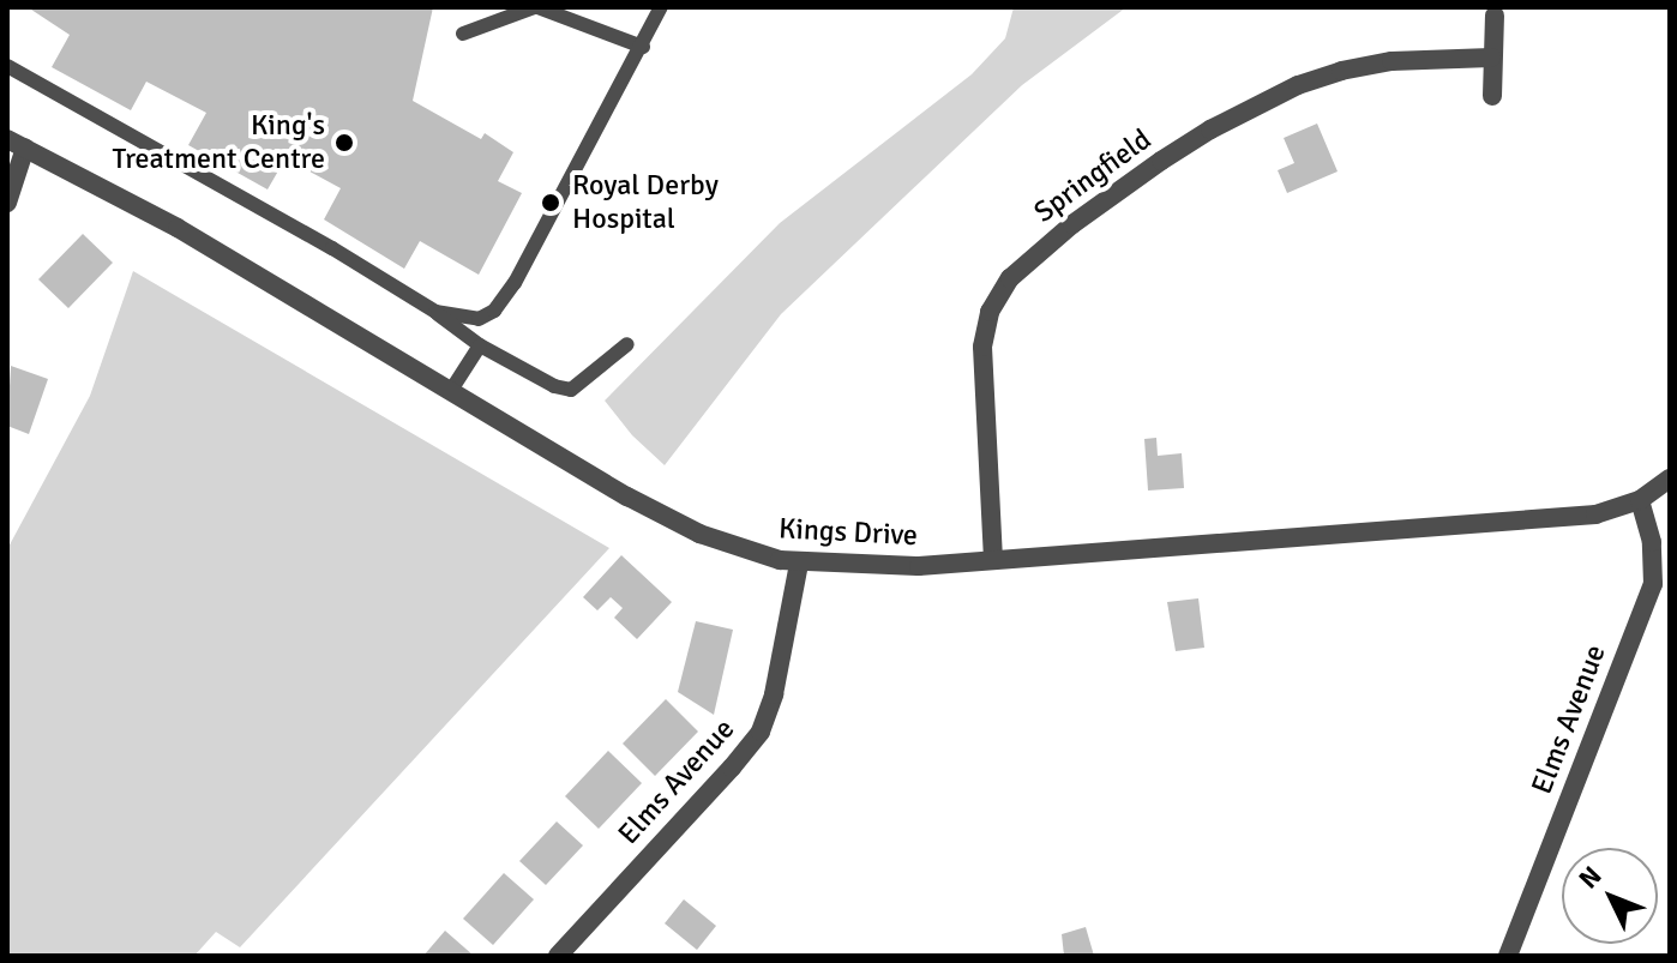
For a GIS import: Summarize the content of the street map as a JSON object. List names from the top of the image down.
{
  "streets": {
    "street": ["Springfield", "Kings Drive", "Elms Avenue"]
  },
  "crossings": [
    ["Springfield", "Kings Drive"],
    ["Kings Drive", "Elms Avenue"]
  ],
  "places": ["King's Treatment Centre", "Royal Derby Hospital"],
  "north": "top left"
}
